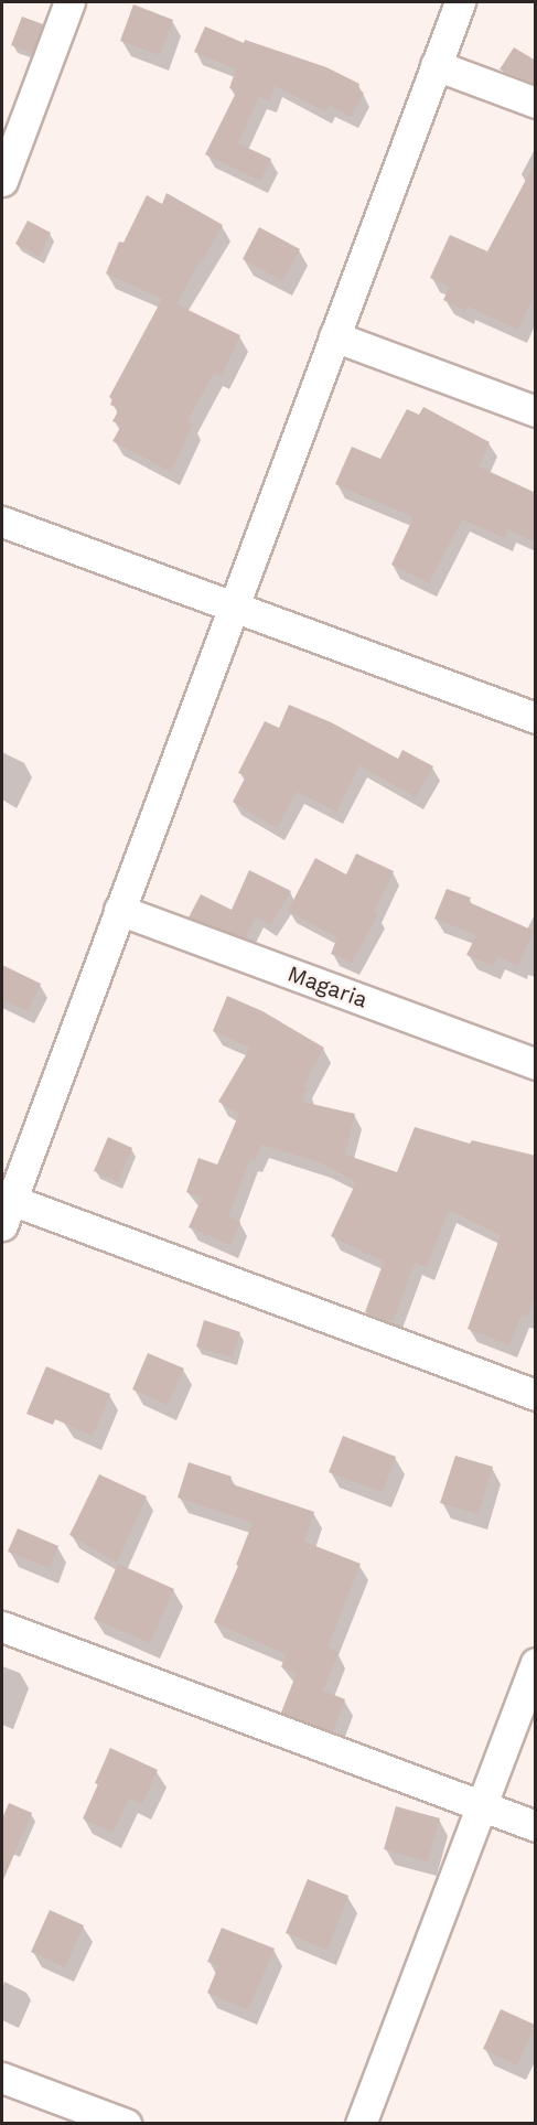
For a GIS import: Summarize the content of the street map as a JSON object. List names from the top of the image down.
{
  "streets": {
    "street": ["Magaria"]
  }
}
